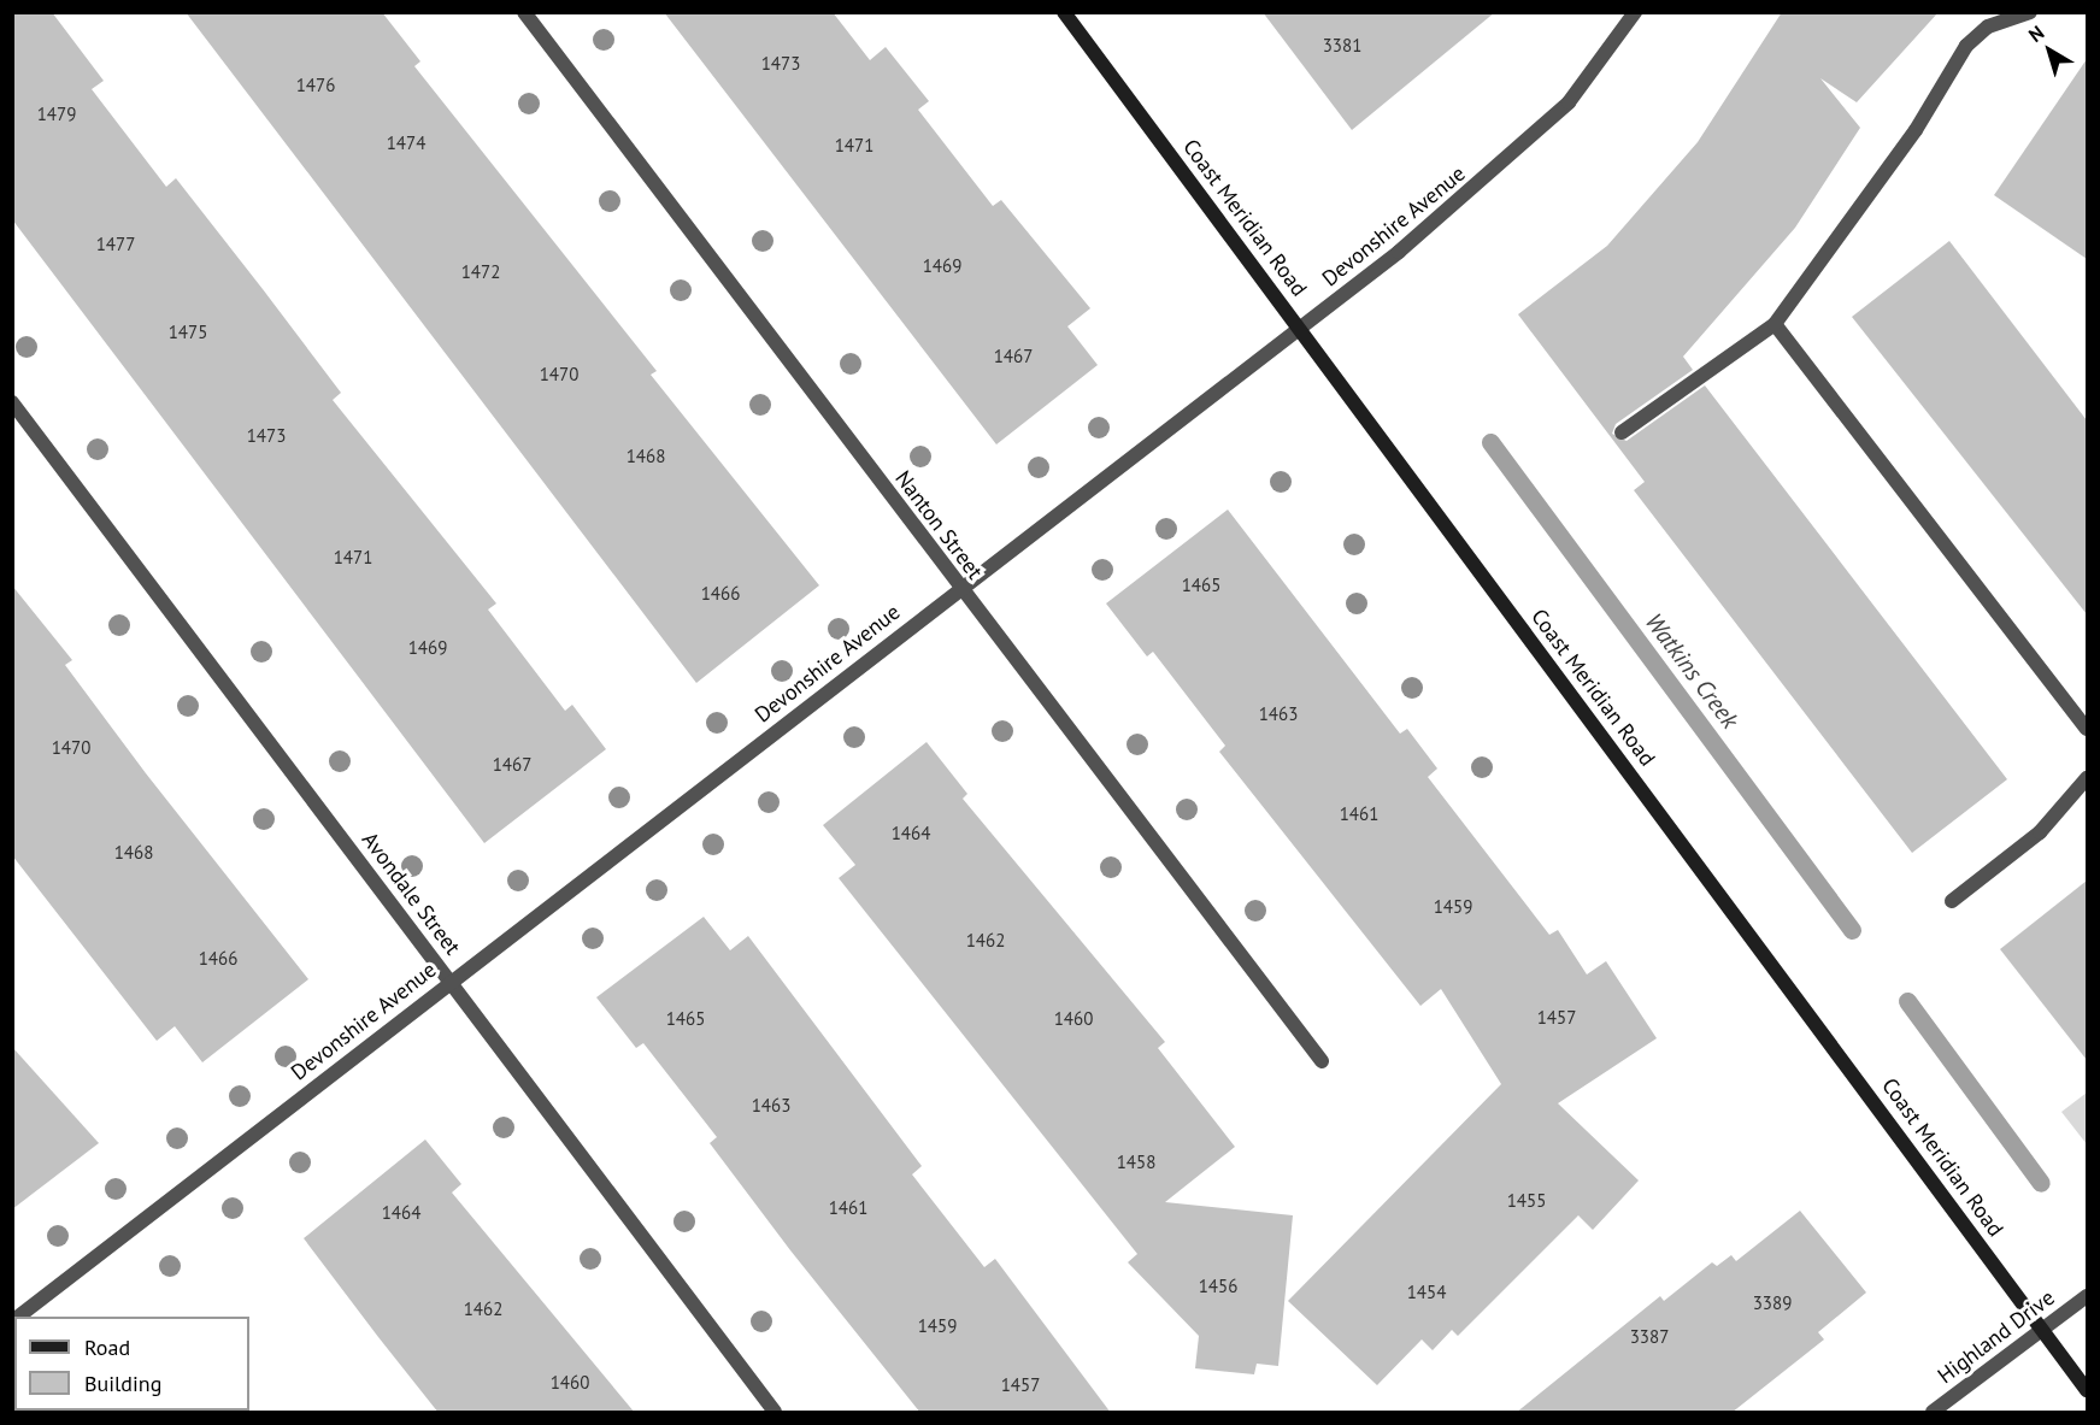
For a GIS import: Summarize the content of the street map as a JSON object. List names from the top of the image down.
{
  "streets": {
    "main road": ["Coast Meridian Road"],
    "street": [
      "Devonshire Avenue",
      "Nanton Street",
      "Avondale Street",
      "Highland Drive"
    ]
  },
  "crossings": [
    ["Coast Meridian Road", "Devonshire Avenue"],
    ["Coast Meridian Road", "Highland Drive"],
    ["Devonshire Avenue", "Nanton Street"],
    ["Devonshire Avenue", "Avondale Street"]
  ],
  "water": ["Watkins Creek"],
  "house_numbers": [
    "3381",
    "1473",
    "1476",
    "1479",
    "1474",
    "1471",
    "1477",
    "1469",
    "1472",
    "1475",
    "1467",
    "1470",
    "1473",
    "1468",
    "1471",
    "1465",
    "1466",
    "1469",
    "1463",
    "1470",
    "1467",
    "1461",
    "1464",
    "1468",
    "1459",
    "1462",
    "1466",
    "1457",
    "1465",
    "1460",
    "1463",
    "1458",
    "1455",
    "1461",
    "1464",
    "1456",
    "1454",
    "3389",
    "1462",
    "1459",
    "3387",
    "1460",
    "1457"
  ],
  "legend": ["Road", "Building"],
  "north": "top left"
}
